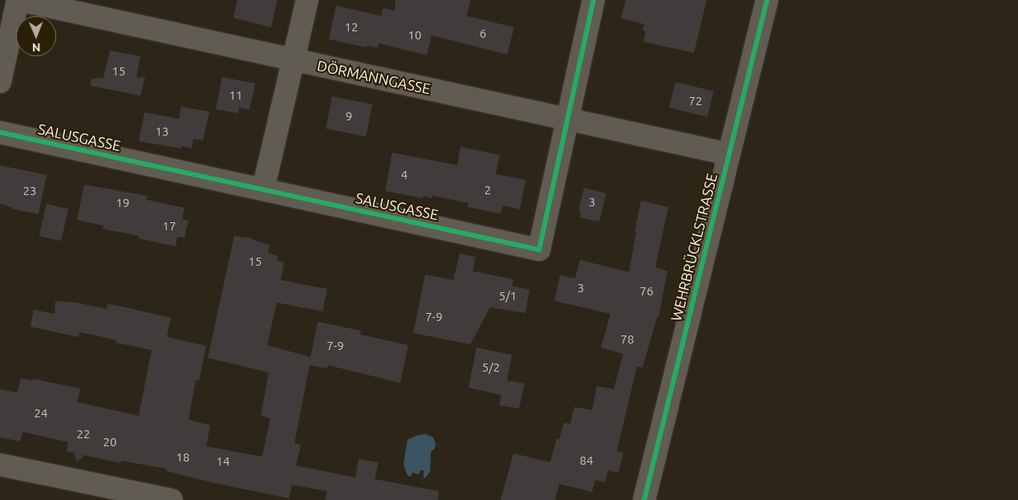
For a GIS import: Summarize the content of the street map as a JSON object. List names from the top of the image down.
{
  "streets": {
    "street": ["DÖRMANNGASSE", "SALUSGASSE", "WEHRBRÜCKLSTRASSE"]
  },
  "crossings": [
    ["DÖRMANNGASSE", "SALUSGASSE"],
    ["DÖRMANNGASSE", "WEHRBRÜCKLSTRASSE"]
  ],
  "house_numbers": [
    "12",
    "6",
    "10",
    "15",
    "11",
    "72",
    "9",
    "13",
    "4",
    "2",
    "23",
    "3",
    "19",
    "17",
    "15",
    "3",
    "76",
    "5/1",
    "7-9",
    "78",
    "7-9",
    "5/2",
    "24",
    "22",
    "20",
    "18",
    "84",
    "14"
  ],
  "north": "bottom"
}
